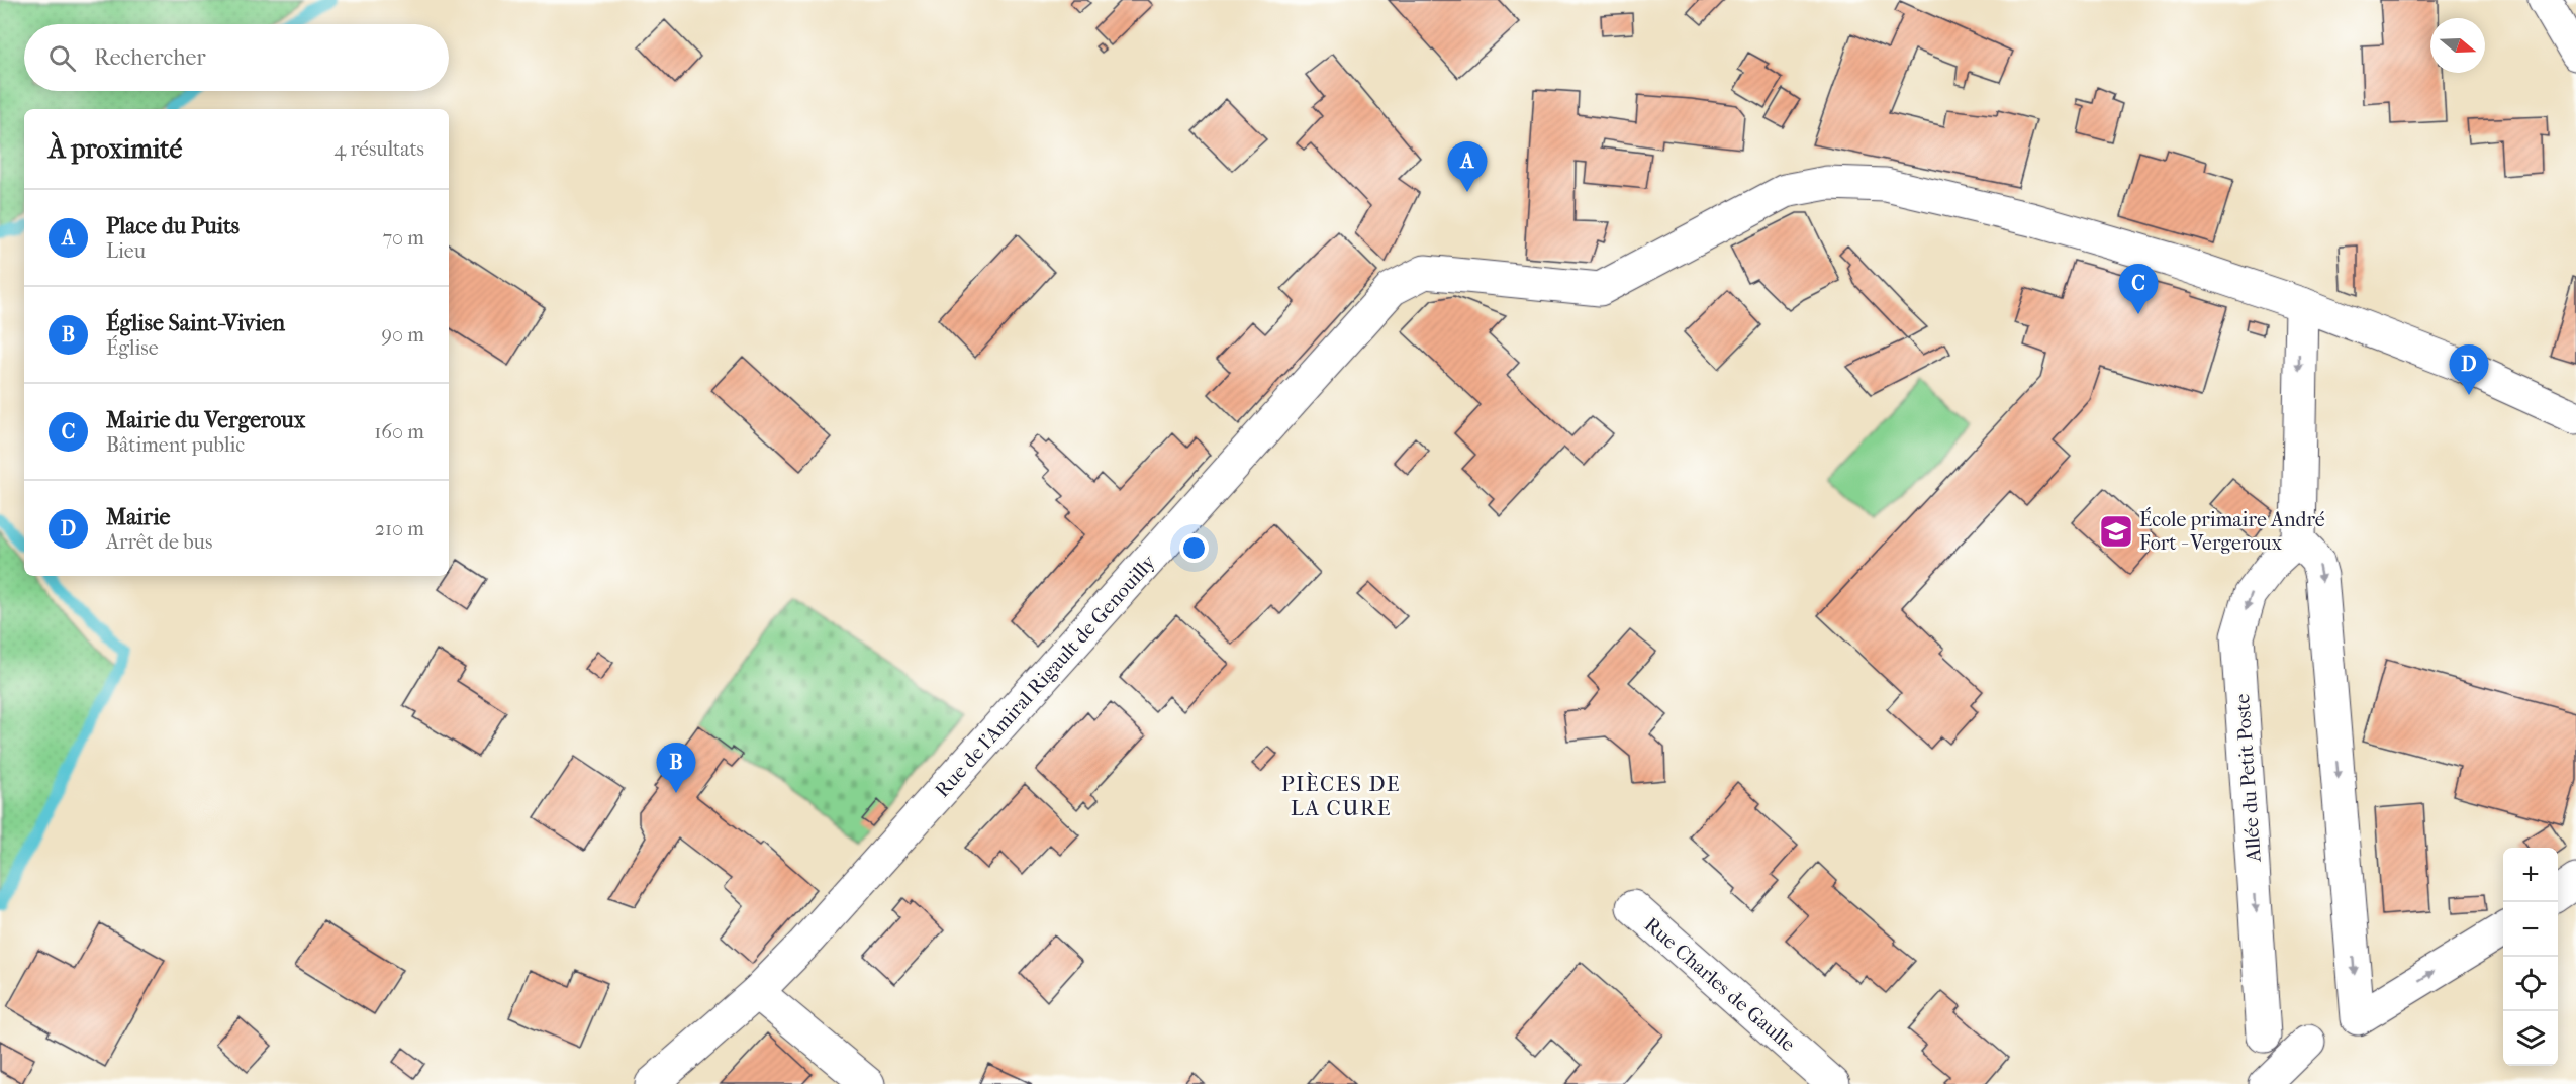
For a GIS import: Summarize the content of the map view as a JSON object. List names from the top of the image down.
{
  "streets": {
    "street": ["Rue de l'Amiral Rigault de Genouilly", "Allée du Petit Poste", "Rue Charles de Gaulle"]
  },
  "one_way": ["Allée du Petit Poste"],
  "districts": ["PIÈCES DE LA CURE"],
  "places": {
    "school or university": ["École primaire André Fort - Vergeroux"]
  },
  "north": "right",
  "page": {
    "search": "Rechercher",
    "heading": ["À proximité", "4 résultats"],
    "pins": [
      "A",
      "C",
      "D",
      "B"
    ],
    "list": [
      {
        "mark": "A",
        "name": "Place du Puits",
        "note": "Lieu",
        "value": "70 m"
      },
      {
        "mark": "B",
        "name": "Église Saint-Vivien",
        "note": "Église",
        "value": "90 m"
      },
      {
        "mark": "C",
        "name": "Mairie du Vergeroux",
        "note": "Bâtiment public",
        "value": "160 m"
      },
      {
        "mark": "D",
        "name": "Mairie",
        "note": "Arrêt de bus",
        "value": "210 m"
      }
    ],
    "map_buttons": ["+", "−"]
  }
}
